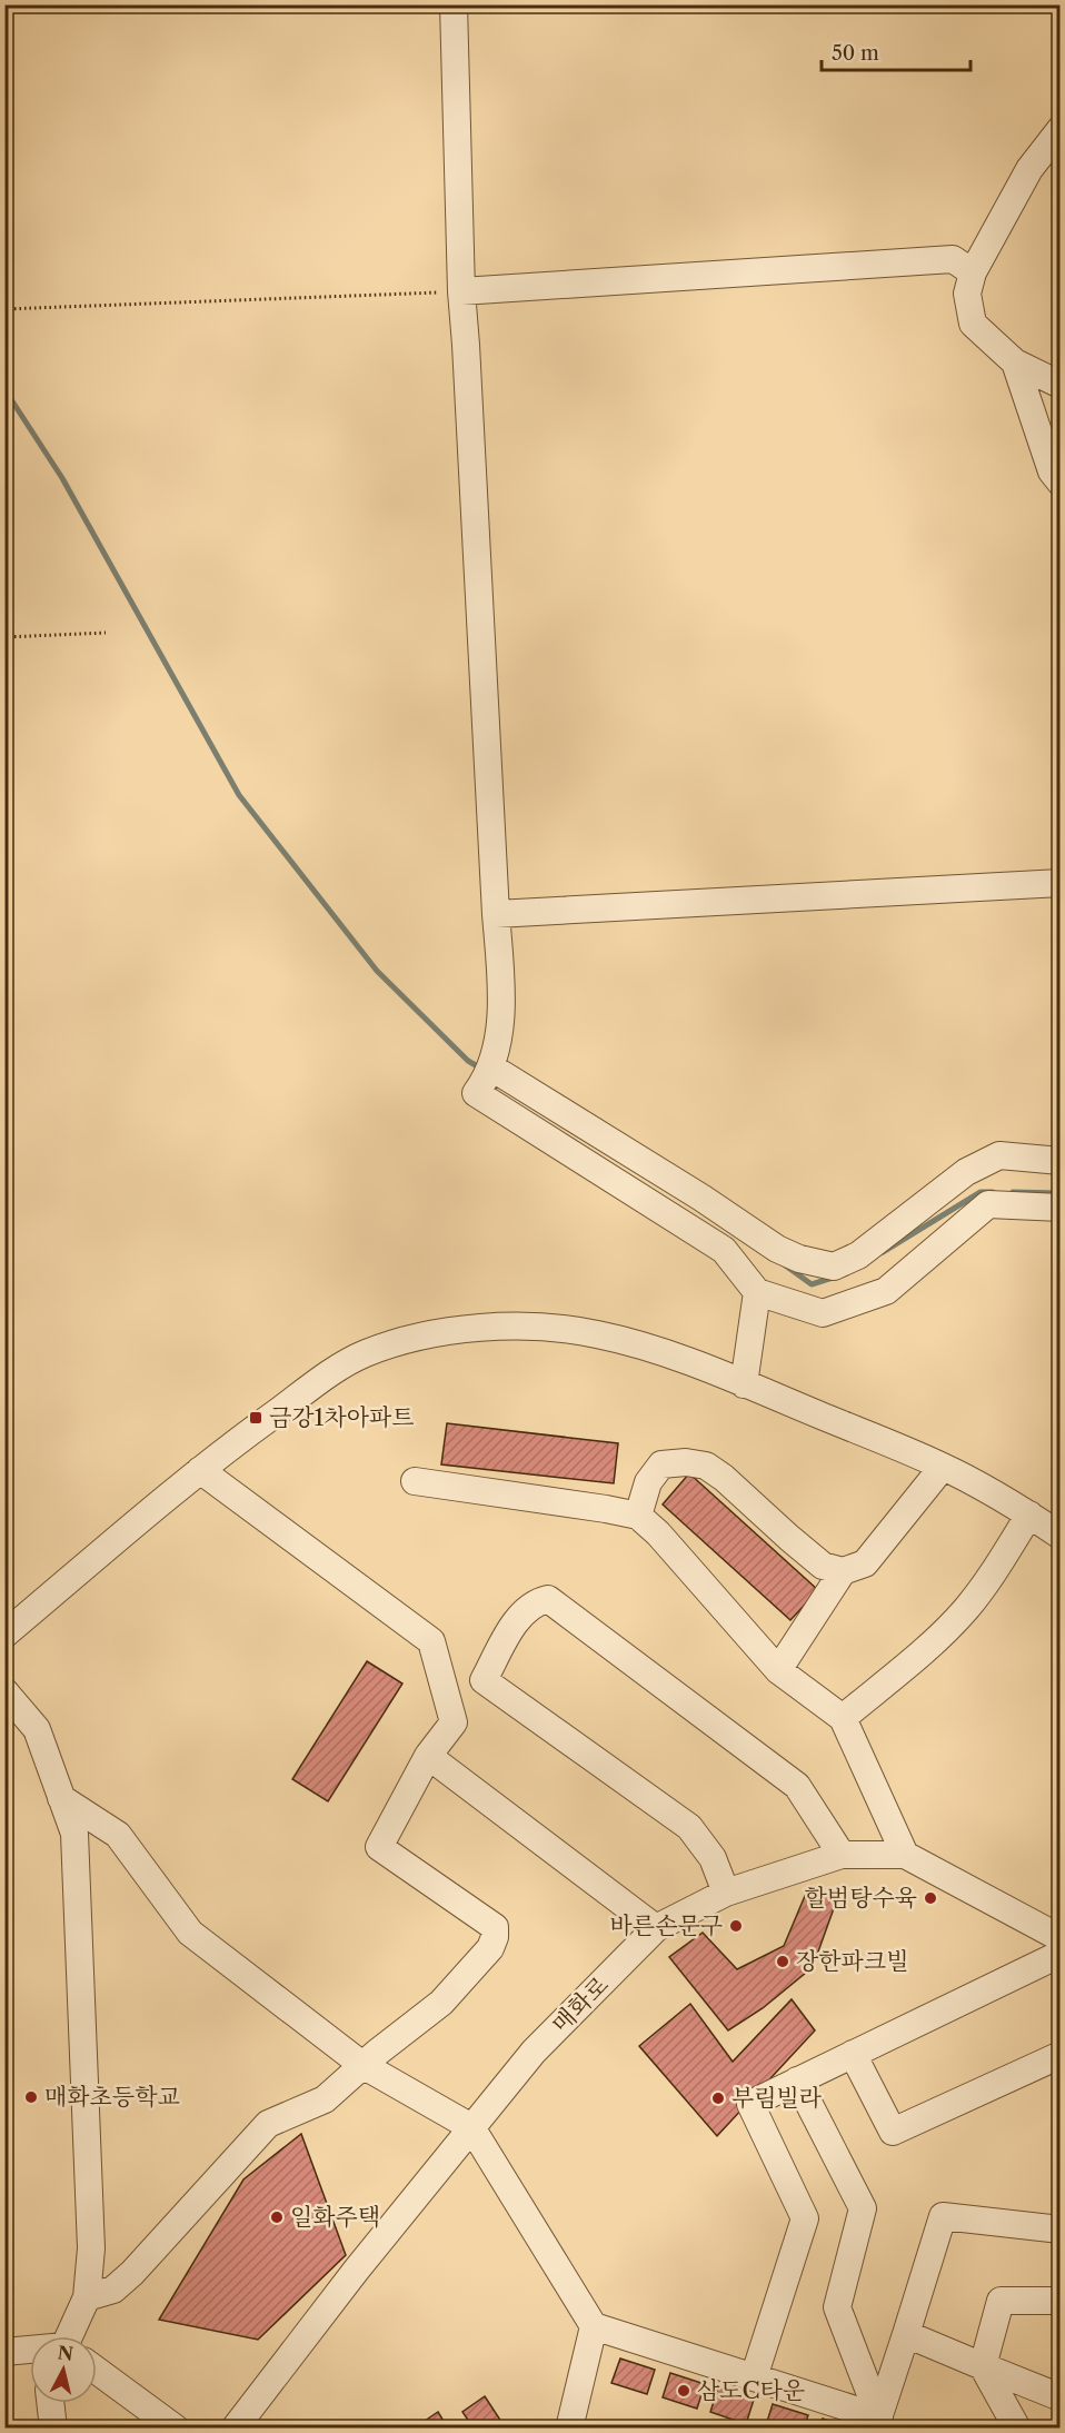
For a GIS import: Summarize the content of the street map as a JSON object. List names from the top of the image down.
{
  "streets": {
    "street": ["매화로"]
  },
  "places": {
    "transit": ["금강1차아파트"],
    "other": [
      "할범탕수육",
      "바른손문구",
      "장한파크빌",
      "매화초등학교",
      "부림빌라",
      "일화주택",
      "삼도C타운"
    ]
  },
  "scale_bar": "50 m",
  "north": "top"
}
